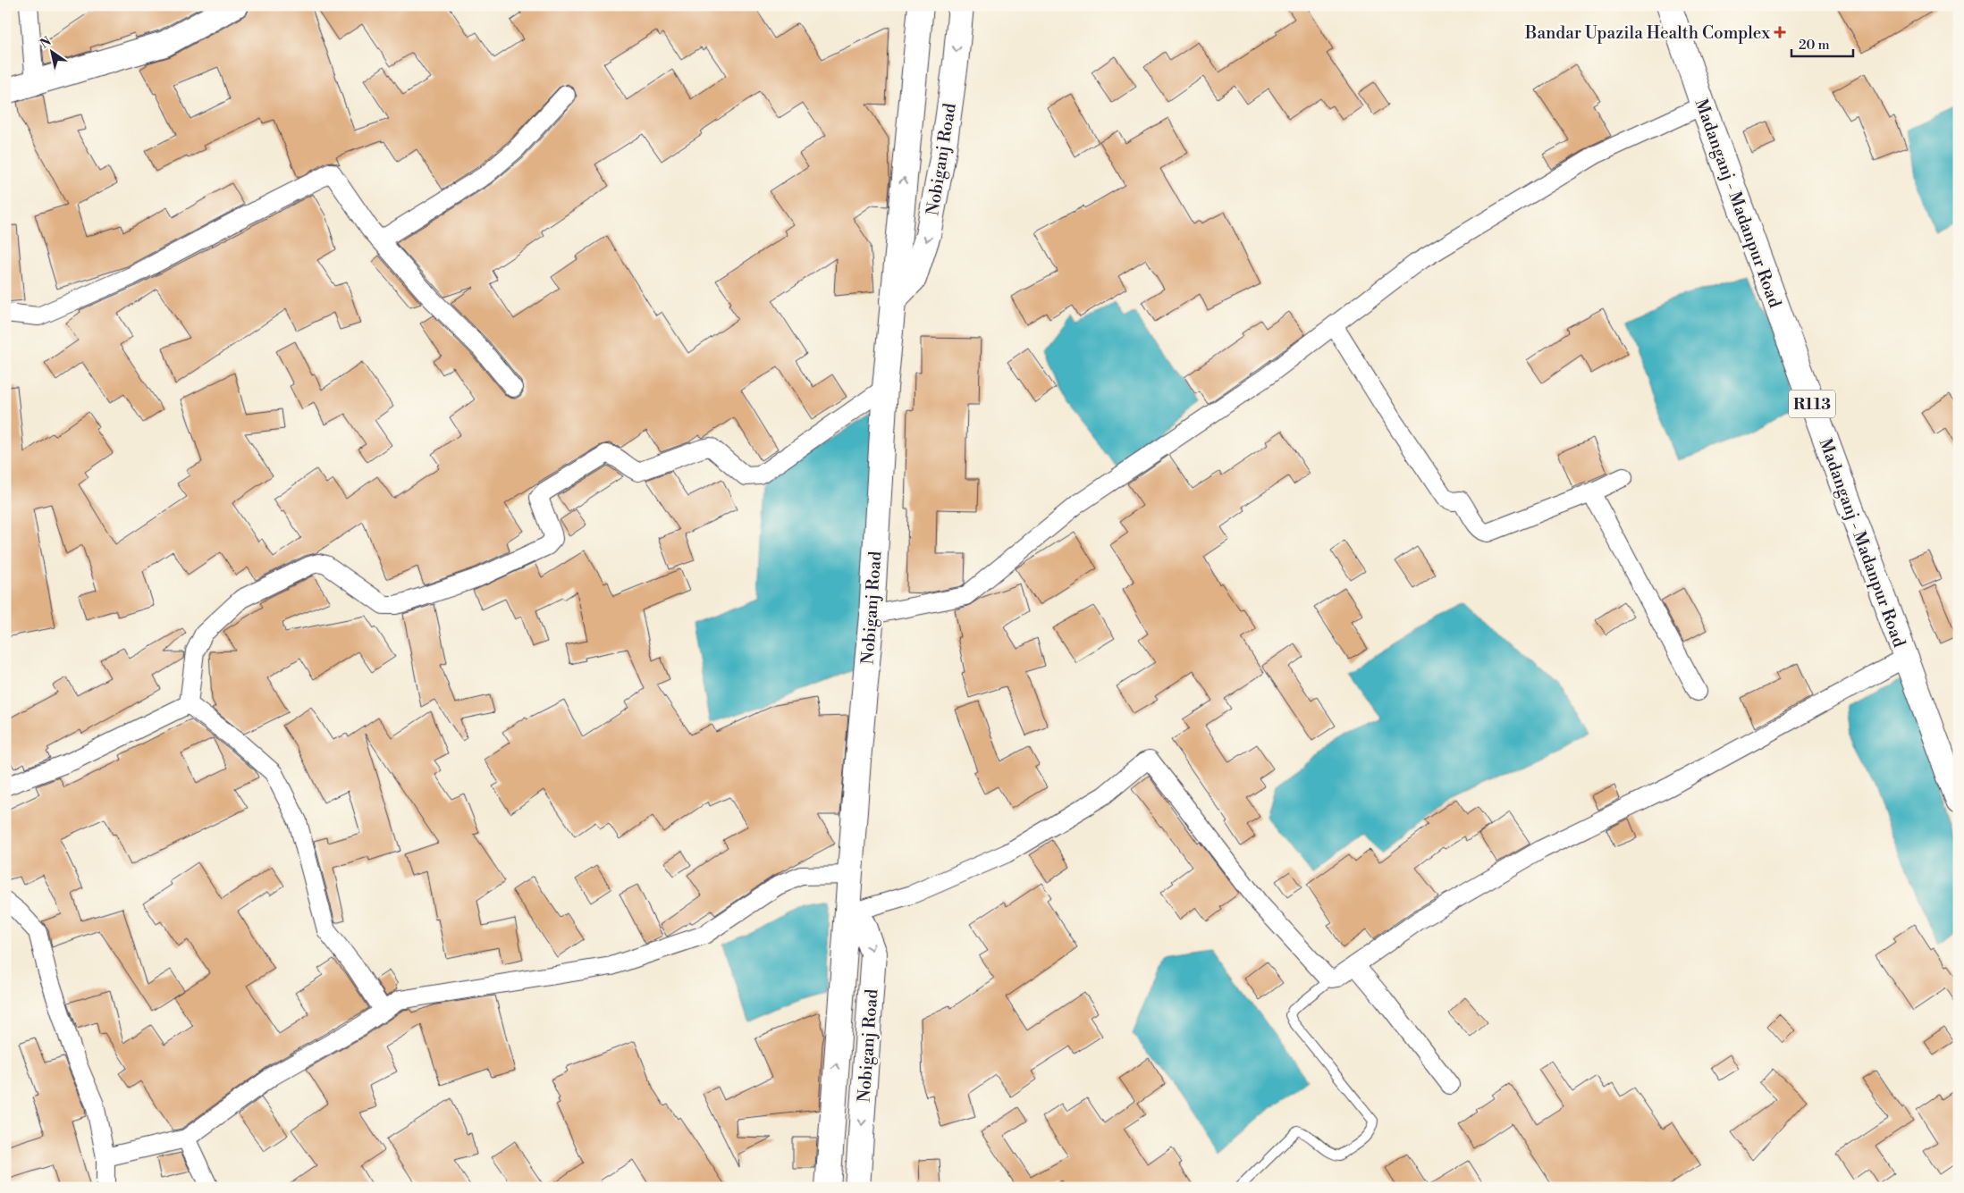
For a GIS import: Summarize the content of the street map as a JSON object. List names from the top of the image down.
{
  "streets": {
    "main road": ["Nobiganj Road", "Madanganj - Madanpur Road", "R113"]
  },
  "places": {
    "health": ["Bandar Upazila Health Complex"]
  },
  "scale_bar": "20 m",
  "north": "top left"
}
